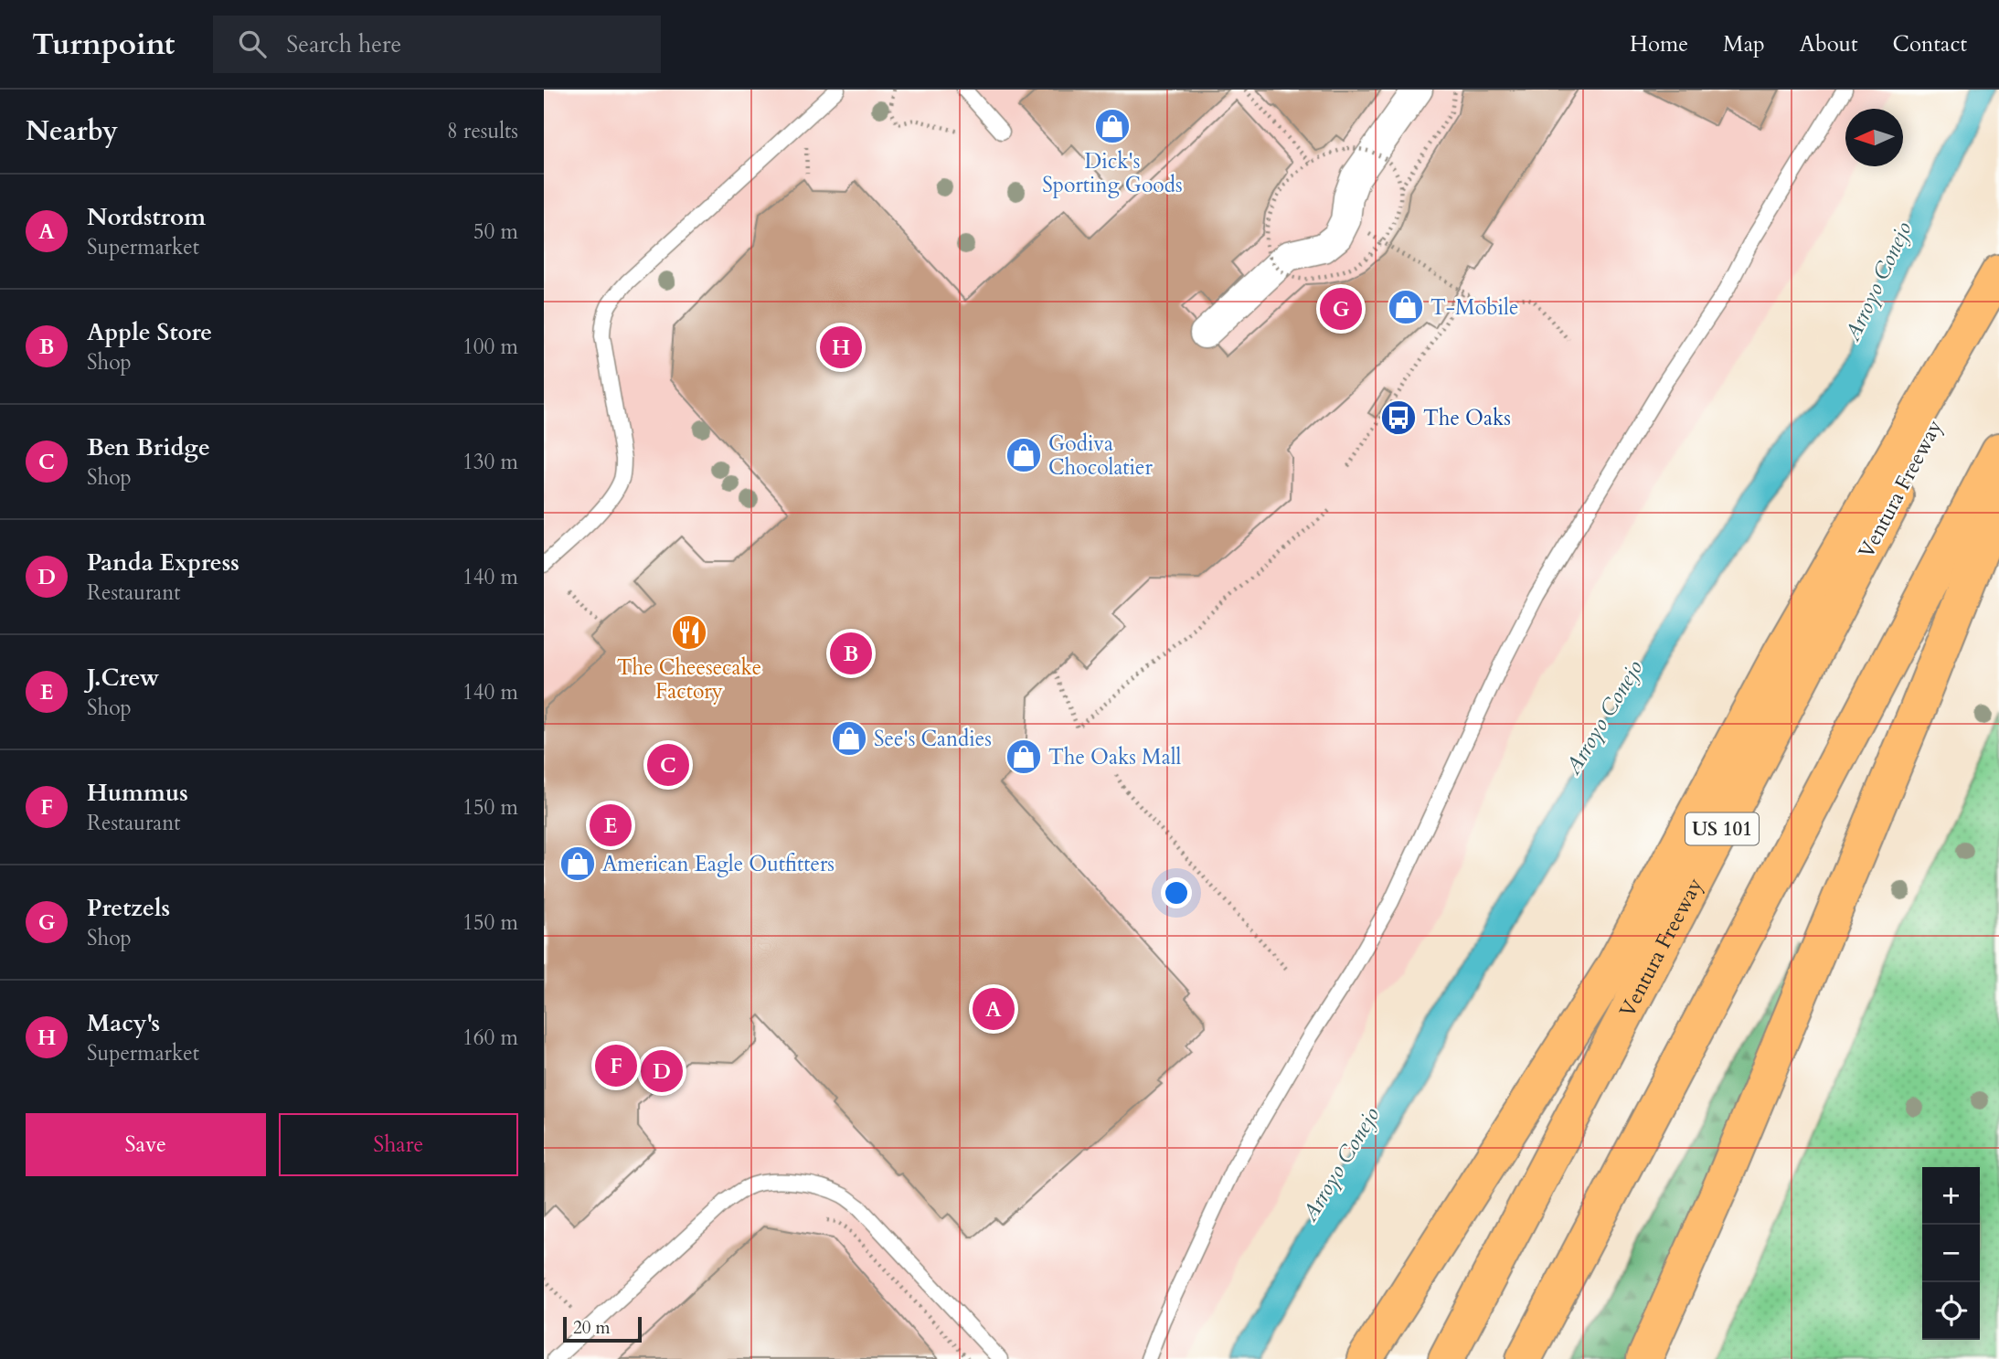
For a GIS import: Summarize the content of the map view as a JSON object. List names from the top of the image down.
{
  "streets": {
    "highway": ["Ventura Freeway", "US 101"]
  },
  "water": ["Arroyo Conejo"],
  "places": {
    "shop": [
      "Dick's Sporting Goods",
      "T-Mobile",
      "Godiva Chocolatier",
      "See's Candies",
      "The Oaks Mall",
      "American Eagle Outfitters"
    ],
    "bus stop": ["The Oaks"],
    "restaurant": ["The Cheesecake Factory"]
  },
  "scale_bar": "20 m",
  "north": "left",
  "page": {
    "header": "Turnpoint",
    "search": "Search here",
    "nav": [
      "Home",
      "Map",
      "About",
      "Contact"
    ],
    "heading": ["Nearby", "8 results"],
    "list": [
      {
        "mark": "A",
        "name": "Nordstrom",
        "note": "Supermarket",
        "value": "50 m"
      },
      {
        "mark": "B",
        "name": "Apple Store",
        "note": "Shop",
        "value": "100 m"
      },
      {
        "mark": "C",
        "name": "Ben Bridge",
        "note": "Shop",
        "value": "130 m"
      },
      {
        "mark": "D",
        "name": "Panda Express",
        "note": "Restaurant",
        "value": "140 m"
      },
      {
        "mark": "E",
        "name": "J.Crew",
        "note": "Shop",
        "value": "140 m"
      },
      {
        "mark": "F",
        "name": "Hummus",
        "note": "Restaurant",
        "value": "150 m"
      },
      {
        "mark": "G",
        "name": "Pretzels",
        "note": "Shop",
        "value": "150 m"
      },
      {
        "mark": "H",
        "name": "Macy's",
        "note": "Supermarket",
        "value": "160 m"
      }
    ],
    "pins": [
      "G",
      "H",
      "B",
      "C",
      "E",
      "A",
      "F",
      "D"
    ],
    "buttons": ["Save", "Share"],
    "map_buttons": ["+", "−"],
    "scale": "20 m"
  }
}
